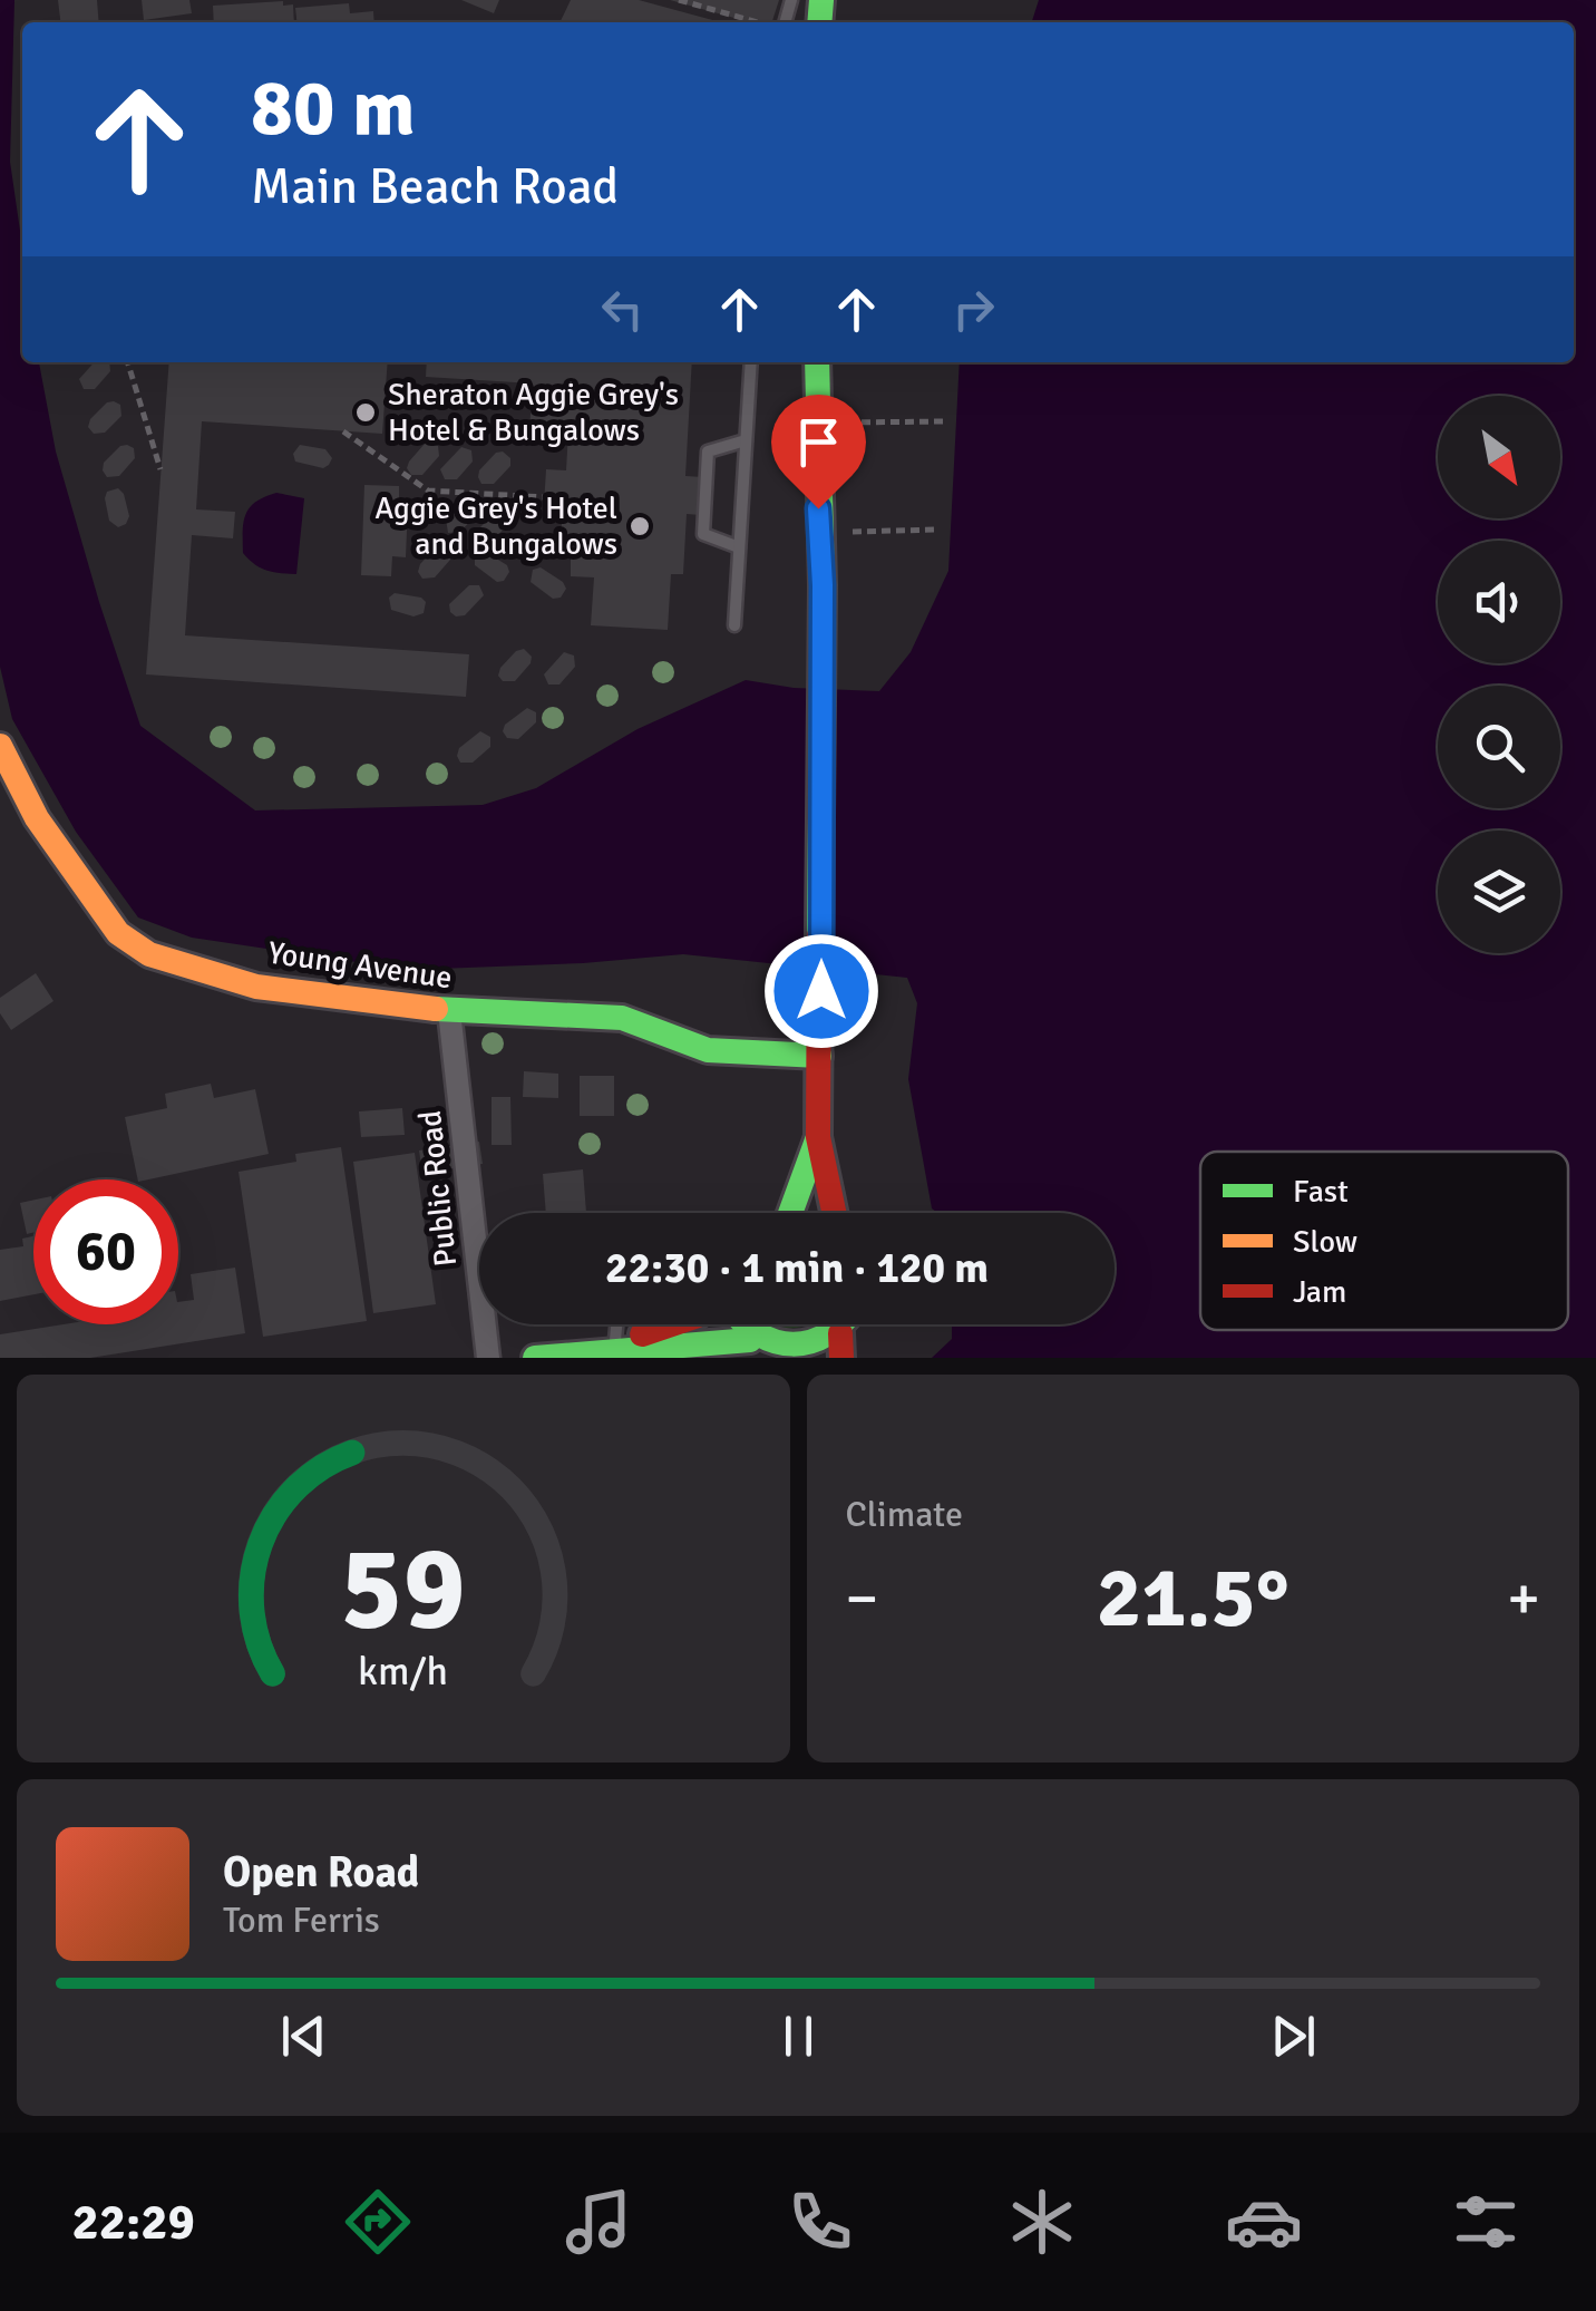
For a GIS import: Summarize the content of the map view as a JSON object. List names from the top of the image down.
{
  "streets": {
    "main road": ["Young Avenue"],
    "street": ["Public Road"]
  },
  "crossings": [
    ["Young Avenue", "Public Road"]
  ],
  "places": ["Sheraton Aggie Grey's Hotel & Bungalows", "Aggie Grey's Hotel and Bungalows"],
  "legend": ["Fast", "Slow", "Jam"],
  "north": "bottom right",
  "page": {
    "turn": ["80 m", "Main Beach Road"],
    "limit": "60",
    "trip": "22:30 · 1 min · 120 m",
    "tile": "Climate",
    "heat": ["−", "21.5°", "+"],
    "song": ["Open Road", "Tom Ferris"],
    "tabs": "22:29",
    "gauge": ["59", "km/h"]
  }
}
